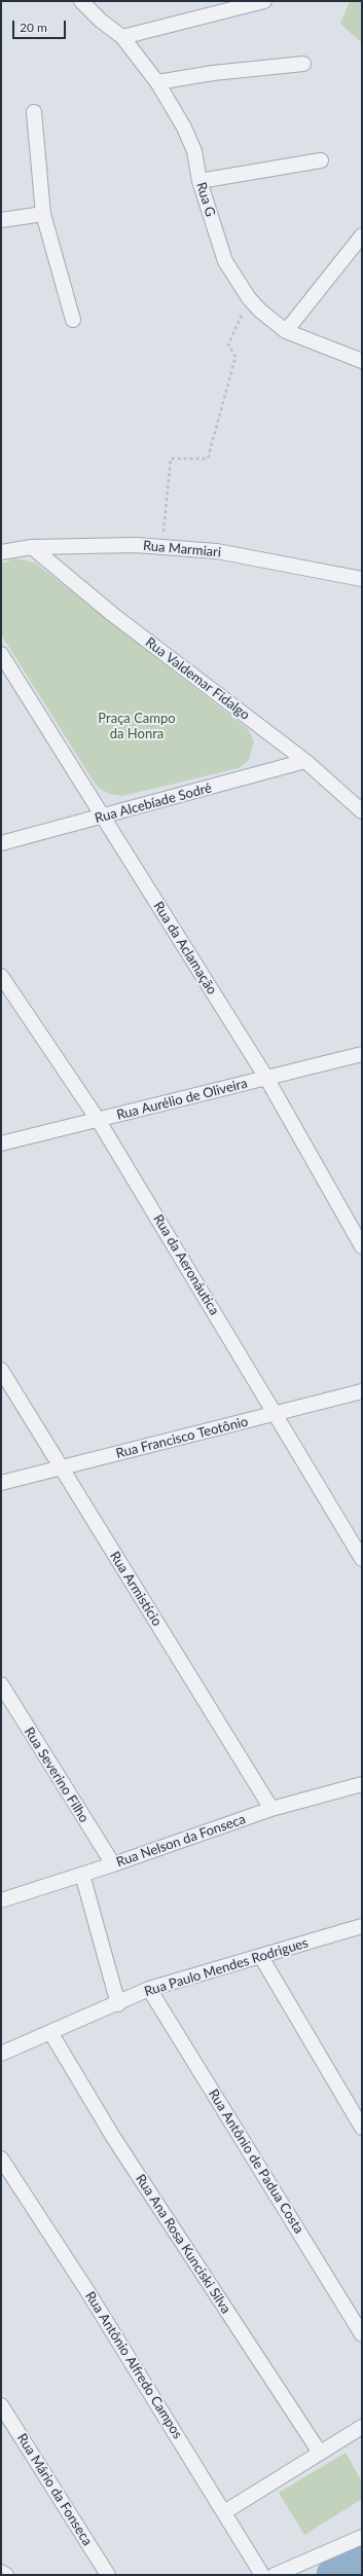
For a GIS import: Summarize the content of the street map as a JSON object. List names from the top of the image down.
{
  "streets": {
    "street": [
      "Rua G",
      "Rua Marmiari",
      "Rua Valdemar Fidalgo",
      "Rua Alcebíade Sodré",
      "Rua da Aclamação",
      "Rua Aurélio de Oliveira",
      "Rua da Aeronáutica",
      "Rua Francisco Teotônio",
      "Rua Armistício",
      "Rua Severino Filho",
      "Rua Nelson da Fonseca",
      "Rua Paulo Mendes Rodrigues",
      "Rua Antônio de Padua Costa",
      "Rua Ana Rosa Kunciski Silva",
      "Rua Antônio Alfredo Campos",
      "Rua Mário da Fonseca"
    ]
  },
  "crossings": [
    ["Rua Marmiari", "Rua Valdemar Fidalgo"],
    ["Rua Valdemar Fidalgo", "Rua Alcebíade Sodré"],
    ["Rua Alcebíade Sodré", "Rua da Aclamação"],
    ["Rua da Aclamação", "Rua Aurélio de Oliveira"],
    ["Rua Aurélio de Oliveira", "Rua da Aeronáutica"],
    ["Rua da Aeronáutica", "Rua Francisco Teotônio"],
    ["Rua Francisco Teotônio", "Rua Armistício"],
    ["Rua Armistício", "Rua Nelson da Fonseca"],
    ["Rua Severino Filho", "Rua Nelson da Fonseca"],
    ["Rua Paulo Mendes Rodrigues", "Rua Antônio de Padua Costa"],
    ["Rua Paulo Mendes Rodrigues", "Rua Ana Rosa Kunciski Silva"]
  ],
  "parks": ["Praça Campo da Honra"],
  "scale_bar": "20 m"
}
